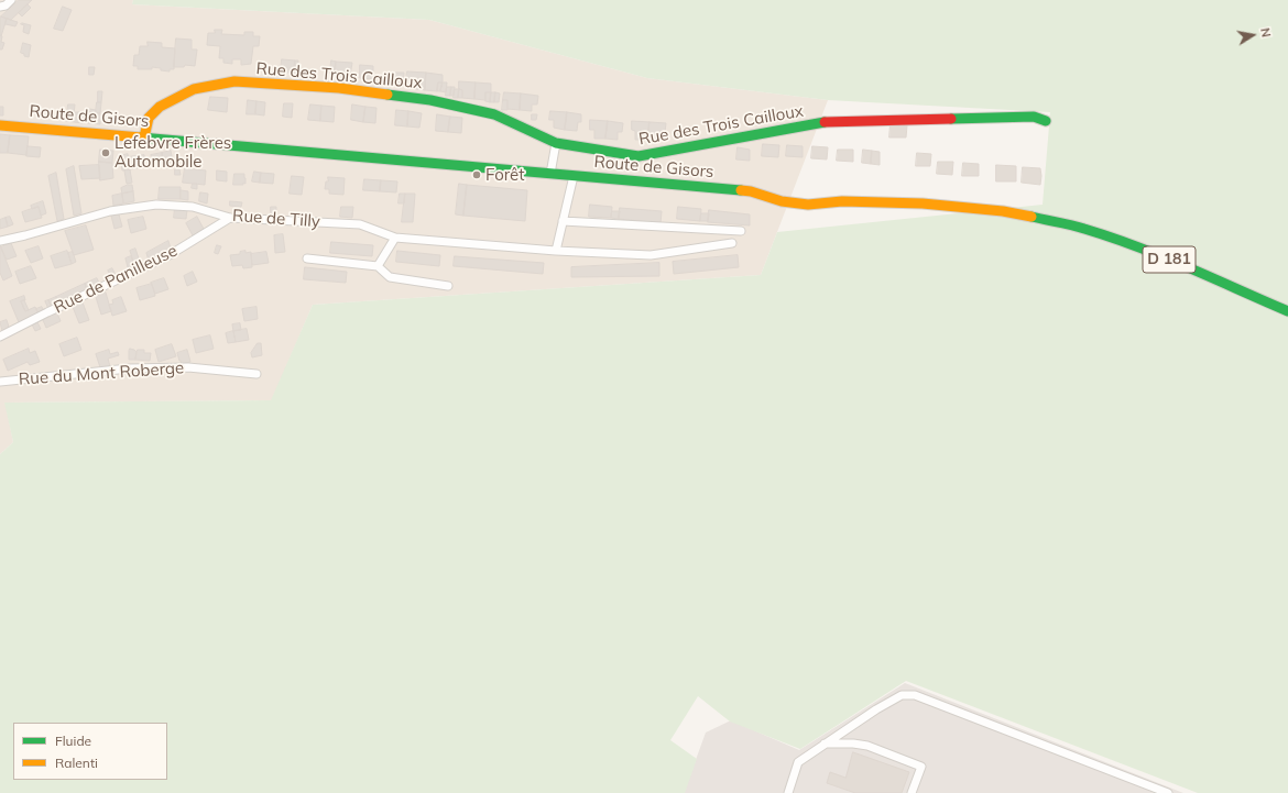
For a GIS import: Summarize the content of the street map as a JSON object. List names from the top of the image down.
{
  "streets": {
    "main road": ["Rue des Trois Cailloux", "Route de Gisors", "D 181"],
    "street": ["Rue de Tilly", "Rue de Panilleuse", "Rue du Mont Roberge"]
  },
  "crossings": [
    ["Rue des Trois Cailloux", "Route de Gisors"],
    ["Rue de Tilly", "Rue de Panilleuse"]
  ],
  "places": ["Lefebvre Frères Automobile", "Forêt"],
  "legend": ["Fluide", "Ralenti"],
  "north": "right"
}
